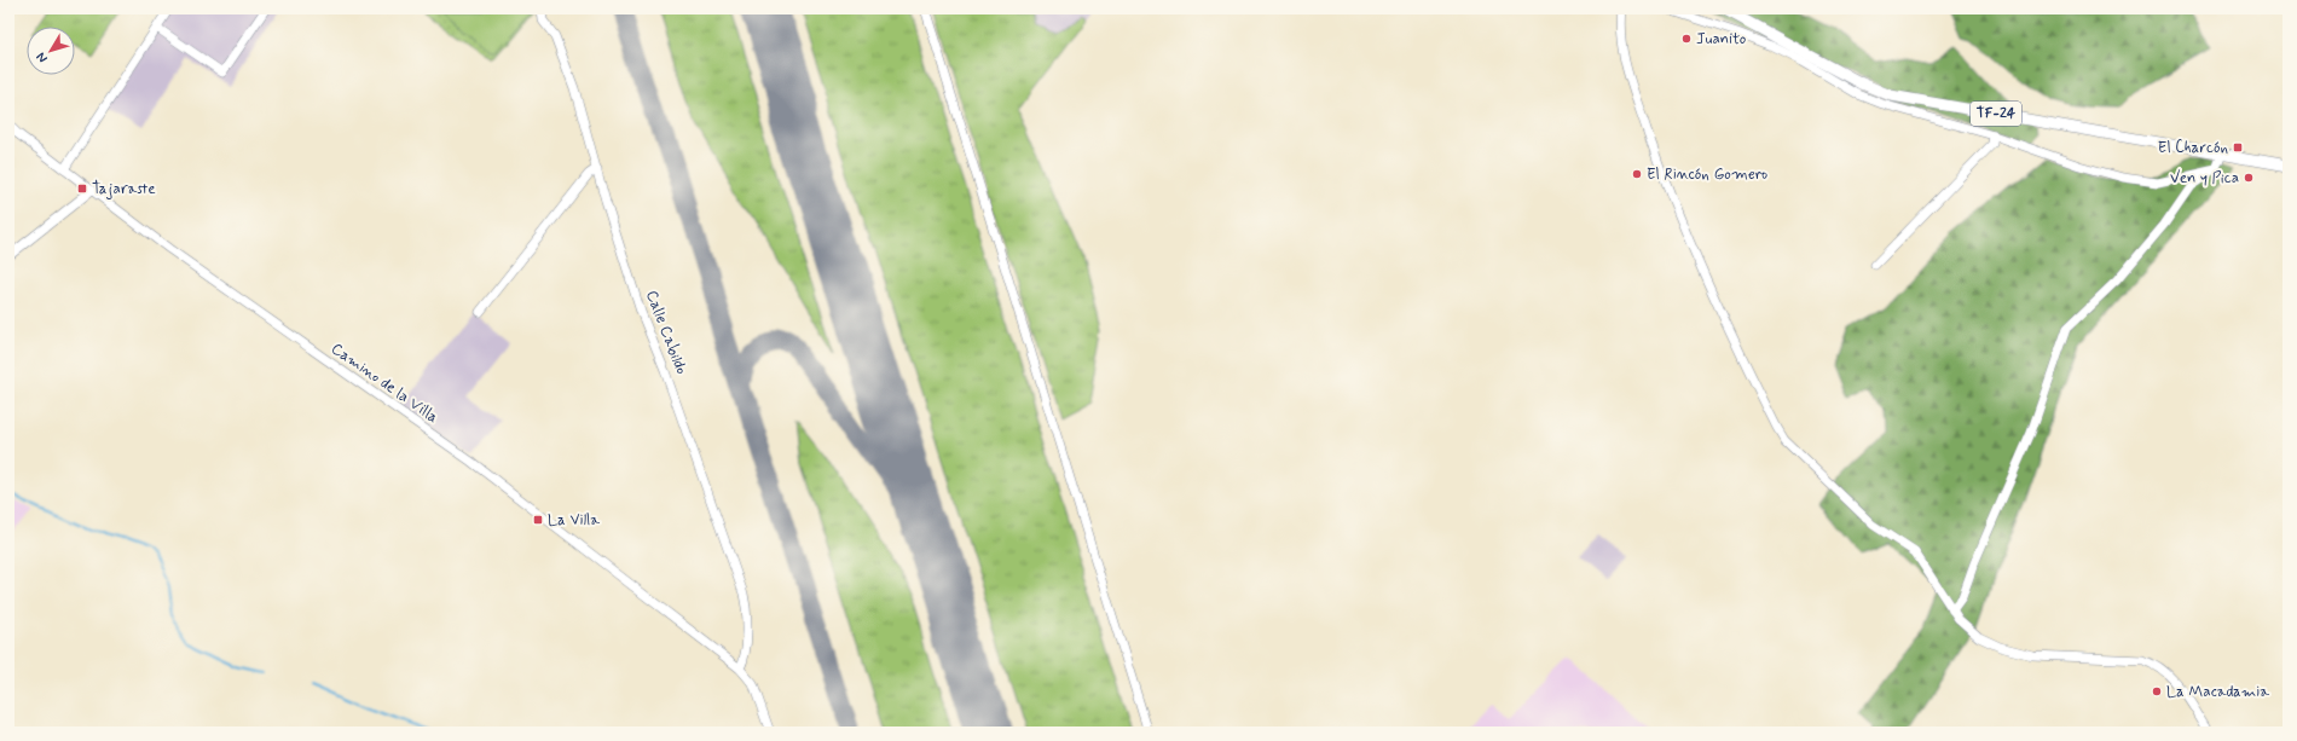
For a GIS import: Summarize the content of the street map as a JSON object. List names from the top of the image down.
{
  "streets": {
    "main road": ["TF-24"],
    "street": ["Calle Cabildo", "Camino de la Villa"]
  },
  "crossings": [
    ["Calle Cabildo", "Camino de la Villa"]
  ],
  "places": {
    "other": [
      "Juanito",
      "El Rincón Gomero",
      "Ven y Pica",
      "La Macadamia"
    ],
    "transit": ["El Charcón", "Tajaraste", "La Villa"]
  },
  "north": "bottom left"
}
